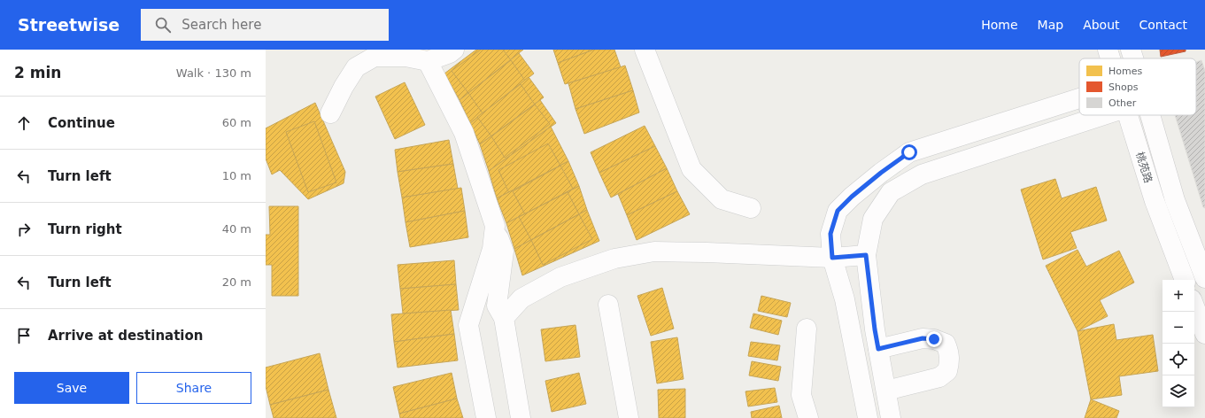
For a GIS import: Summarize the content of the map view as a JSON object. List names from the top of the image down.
{
  "streets": {
    "street": ["桃苑路"]
  },
  "legend": ["Homes", "Shops", "Other"],
  "page": {
    "header": "Streetwise",
    "search": "Search here",
    "nav": [
      "Home",
      "Map",
      "About",
      "Contact"
    ],
    "heading": ["2 min", "Walk · 130 m"],
    "list": [
      ["Continue", "60 m"],
      ["Turn left", "10 m"],
      ["Turn right", "40 m"],
      ["Turn left", "20 m"],
      "Arrive at destination"
    ],
    "map_buttons": ["+", "−"],
    "buttons": ["Save", "Share"]
  }
}
